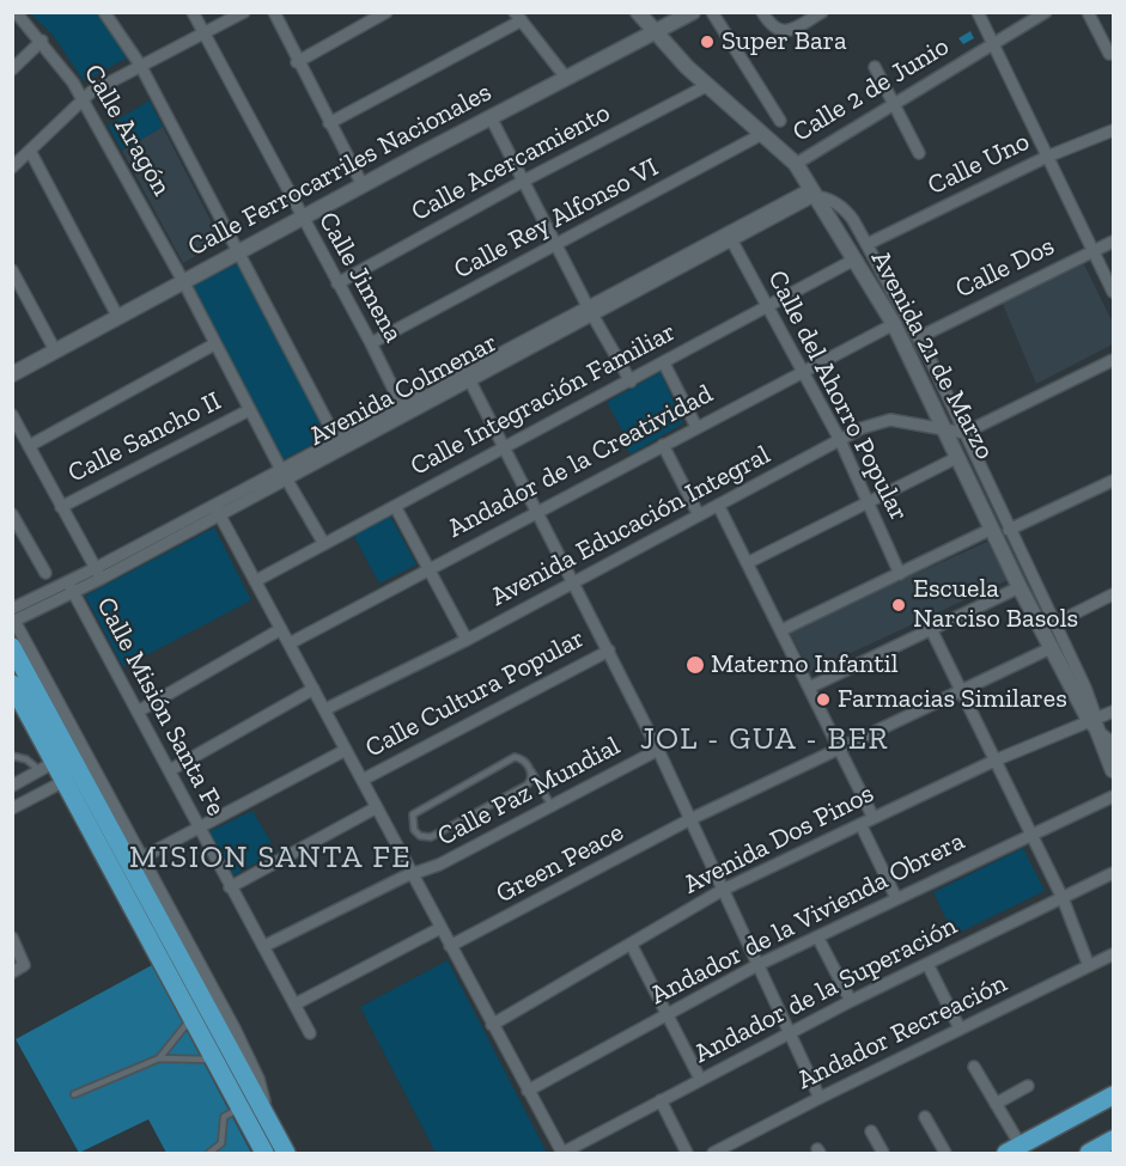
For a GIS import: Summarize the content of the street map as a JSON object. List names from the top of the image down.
{
  "streets": {
    "street": [
      "Calle 2 de Junio",
      "Calle Aragón",
      "Calle Acercamiento",
      "Calle Uno",
      "Calle Ferrocarriles Nacionales",
      "Calle Rey Alfonso VI",
      "Calle Dos",
      "Calle Jimena",
      "Avenida 21 de Marzo",
      "Avenida Colmenar",
      "Calle del Ahorro Popular",
      "Calle Integración Familiar",
      "Calle Sancho II",
      "Andador de la Creatividad",
      "Avenida Educación Integral",
      "Calle Cultura Popular",
      "Calle Misión Santa Fe",
      "Calle Paz Mundial",
      "Avenida Dos Pinos",
      "Green Peace",
      "Andador de la Vivienda Obrera",
      "Andador de la Superación",
      "Andador Recreación"
    ]
  },
  "crossings": [
    ["Calle 2 de Junio", "Avenida 21 de Marzo"],
    ["Calle Aragón", "Calle Ferrocarriles Nacionales"],
    ["Calle Acercamiento", "Calle Jimena"],
    ["Calle Acercamiento", "Avenida 21 de Marzo"],
    ["Calle Ferrocarriles Nacionales", "Calle Jimena"],
    ["Calle Ferrocarriles Nacionales", "Avenida 21 de Marzo"],
    ["Calle Rey Alfonso VI", "Calle Jimena"],
    ["Calle Rey Alfonso VI", "Avenida 21 de Marzo"],
    ["Calle Jimena", "Avenida Colmenar"],
    ["Avenida 21 de Marzo", "Avenida Colmenar"],
    ["Avenida 21 de Marzo", "Calle Integración Familiar"],
    ["Avenida 21 de Marzo", "Andador de la Creatividad"],
    ["Avenida 21 de Marzo", "Avenida Educación Integral"],
    ["Avenida 21 de Marzo", "Avenida Dos Pinos"],
    ["Avenida 21 de Marzo", "Green Peace"],
    ["Avenida Colmenar", "Calle del Ahorro Popular"],
    ["Avenida Colmenar", "Calle Misión Santa Fe"],
    ["Calle del Ahorro Popular", "Calle Integración Familiar"],
    ["Calle del Ahorro Popular", "Andador de la Creatividad"],
    ["Calle del Ahorro Popular", "Avenida Educación Integral"],
    ["Calle Misión Santa Fe", "Calle Paz Mundial"]
  ],
  "districts": ["JOL - GUA - BER", "MISION SANTA FE"],
  "places": [
    "Super Bara",
    "Escuela Narciso Basols",
    "Materno Infantil",
    "Farmacias Similares"
  ]
}
